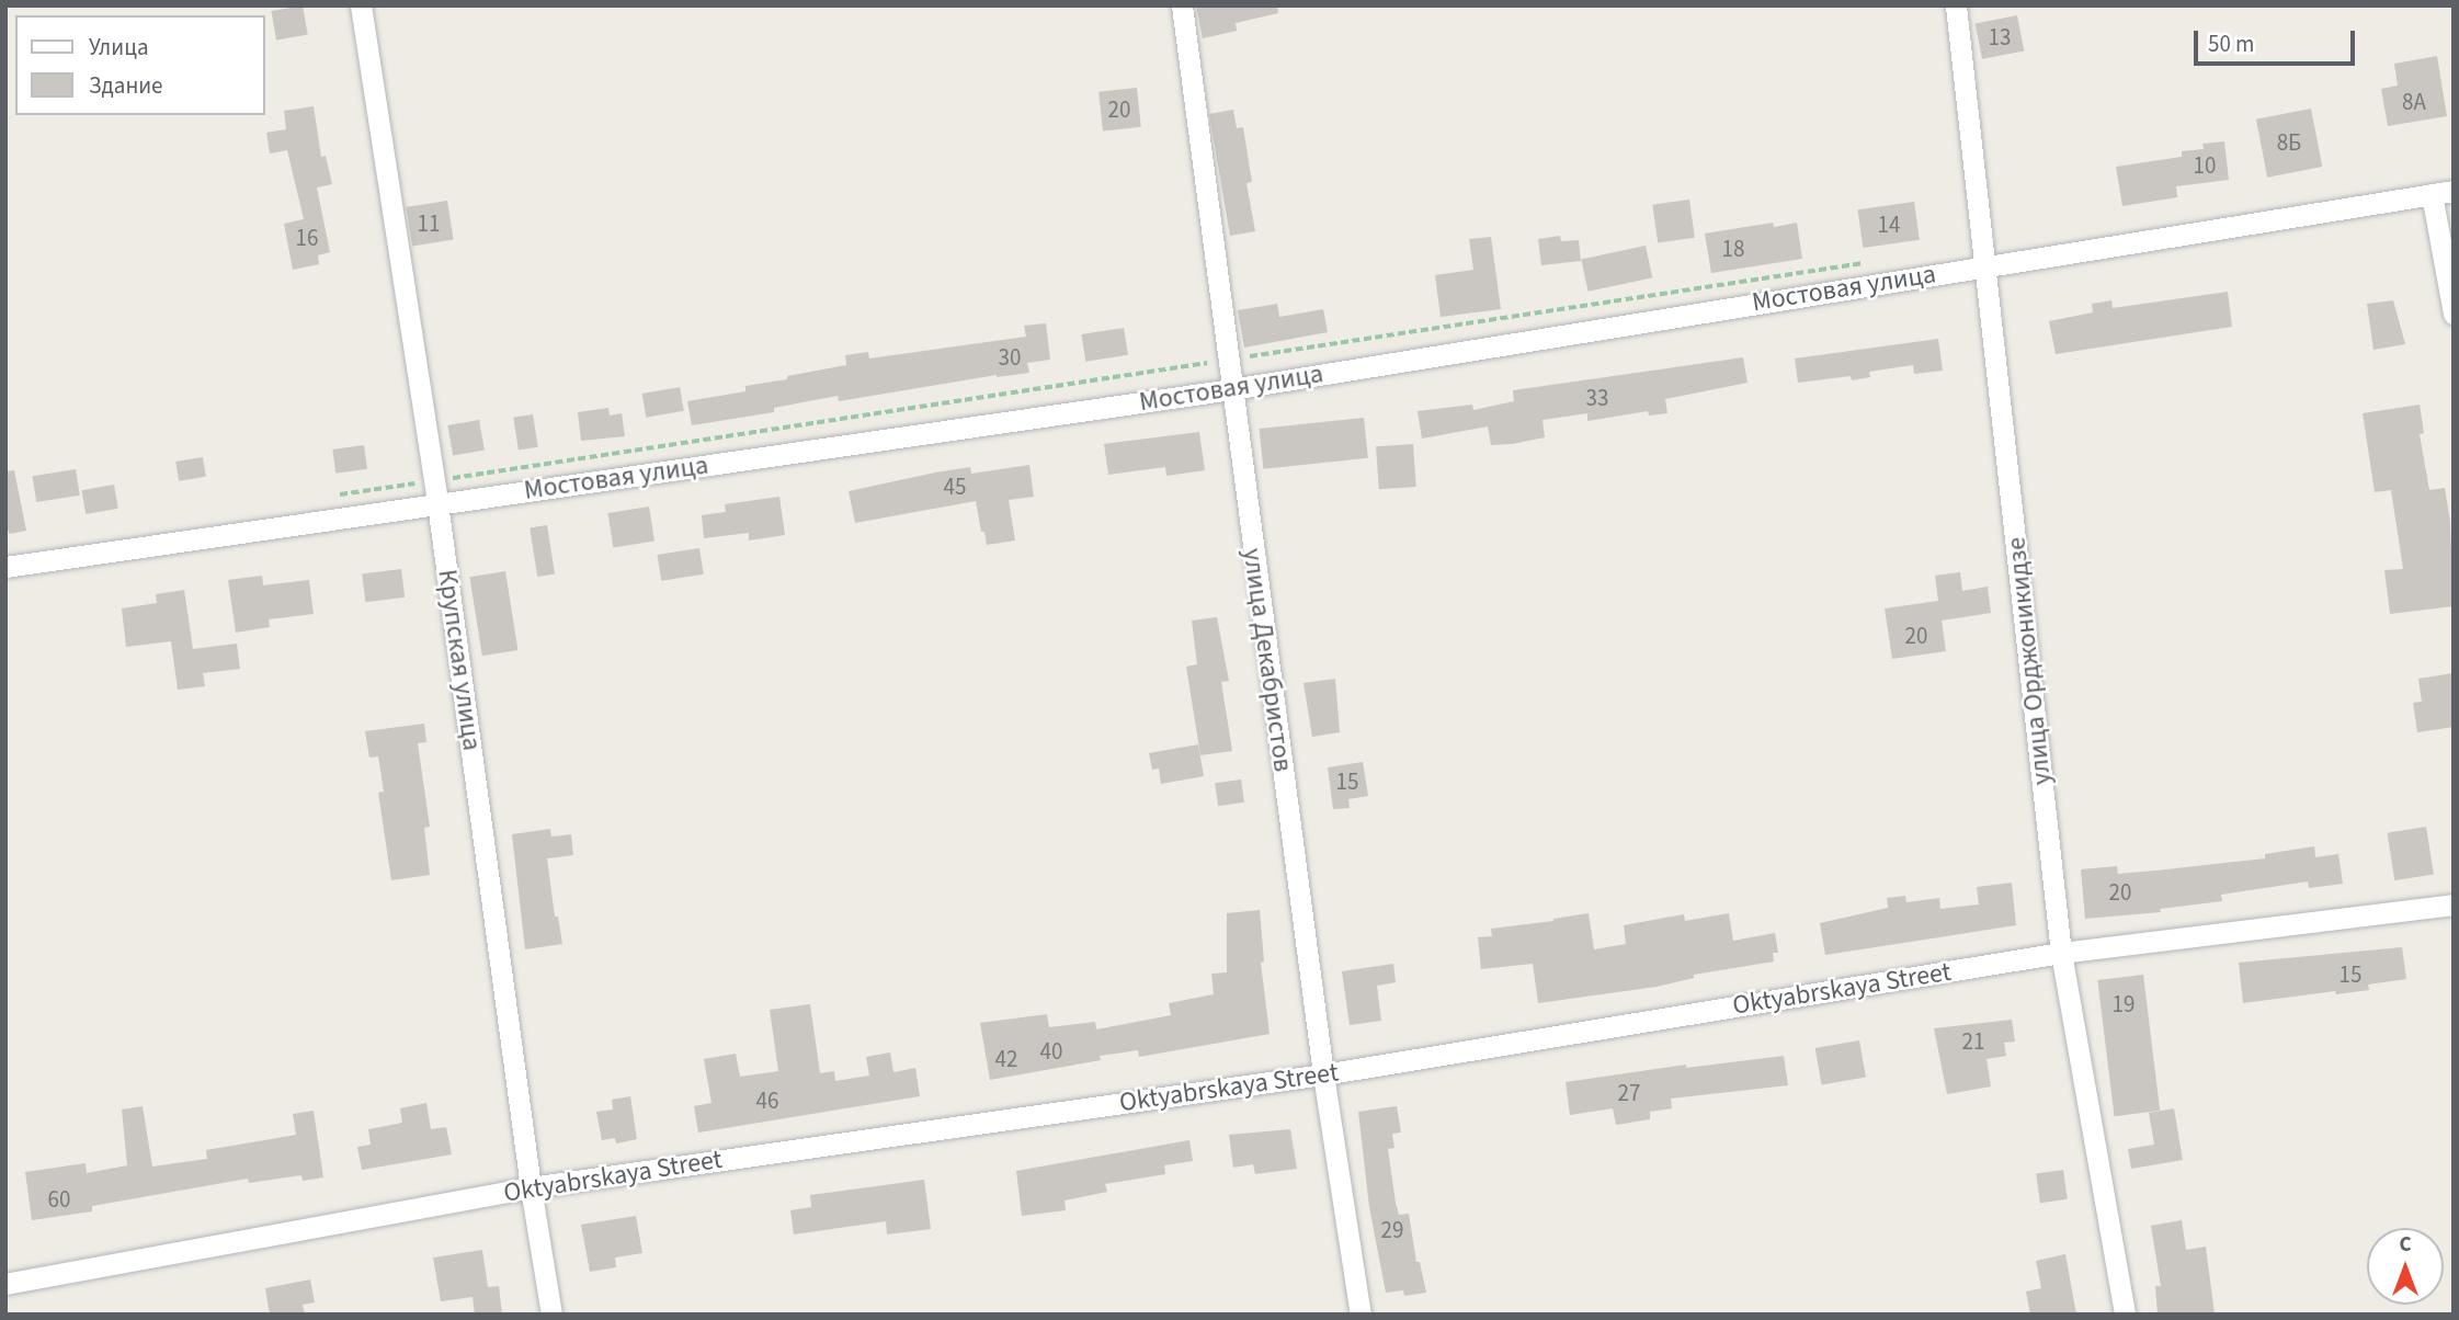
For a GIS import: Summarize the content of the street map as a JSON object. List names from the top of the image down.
{
  "streets": {
    "street": [
      "Мостовая улица",
      "Крупская улица",
      "улица Декабристов",
      "улица Орджоникидзе",
      "Oktyabrskaya Street"
    ]
  },
  "crossings": [
    ["Мостовая улица", "Крупская улица"],
    ["Мостовая улица", "улица Декабристов"],
    ["Мостовая улица", "улица Орджоникидзе"],
    ["Крупская улица", "Oktyabrskaya Street"],
    ["улица Декабристов", "Oktyabrskaya Street"],
    ["улица Орджоникидзе", "Oktyabrskaya Street"]
  ],
  "house_numbers": [
    "13",
    "8А",
    "20",
    "8Б",
    "10",
    "11",
    "14",
    "16",
    "18",
    "30",
    "33",
    "45",
    "20",
    "15",
    "20",
    "15",
    "19",
    "21",
    "40",
    "42",
    "27",
    "46",
    "60",
    "29"
  ],
  "legend": ["Улица", "Здание"],
  "scale_bar": "50 m",
  "north": "top"
}
